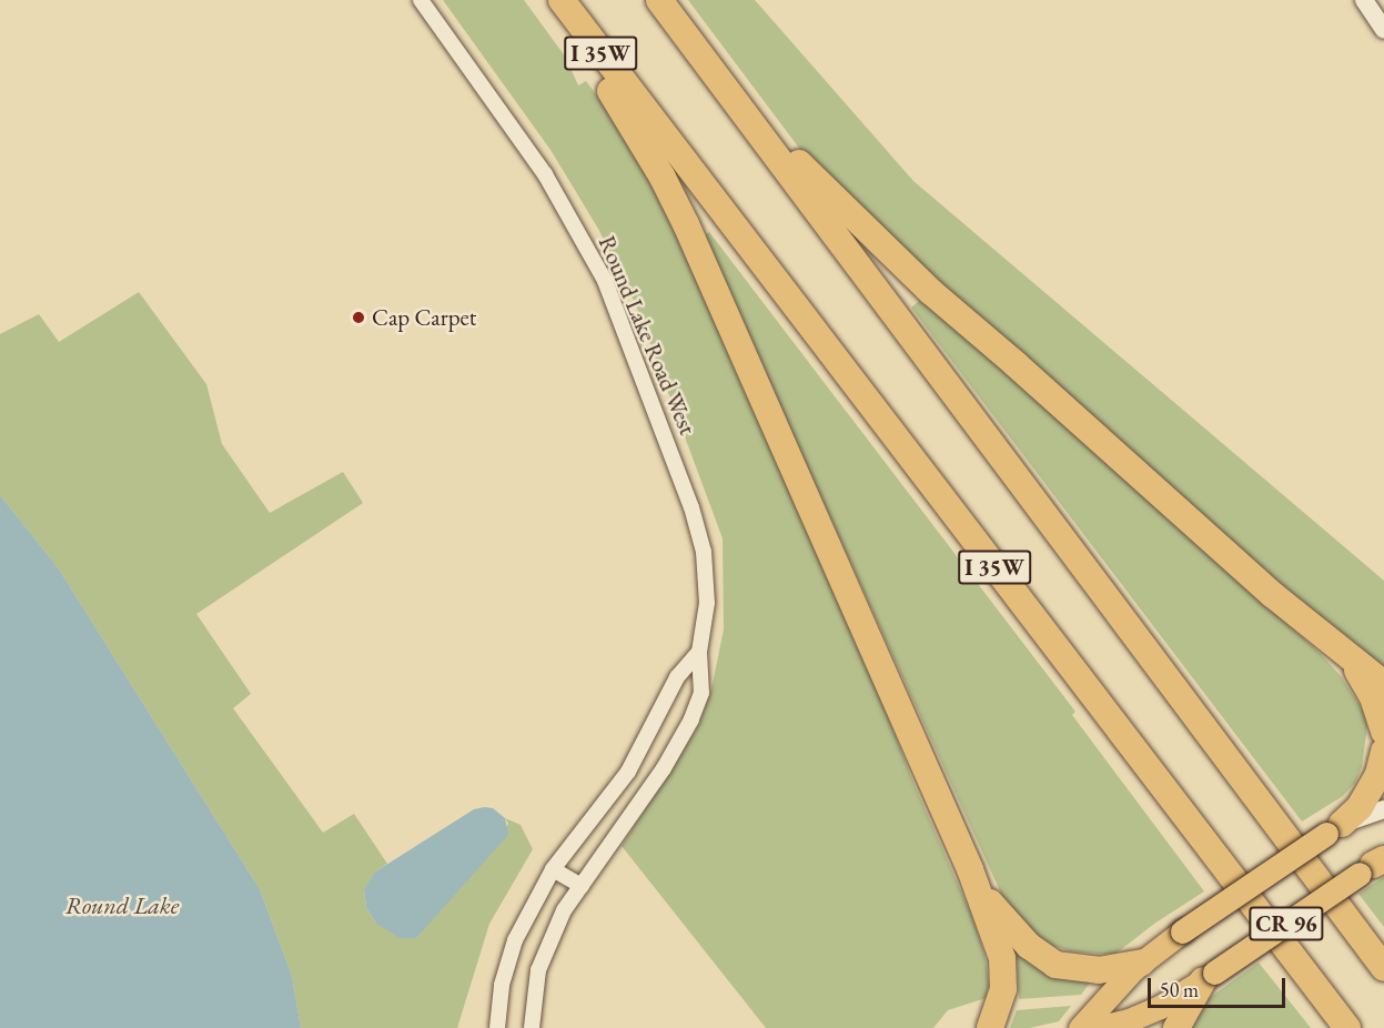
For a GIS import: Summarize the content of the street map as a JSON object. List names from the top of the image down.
{
  "streets": {
    "highway": ["I 35W"],
    "main road": ["CR 96"],
    "street": ["Round Lake Road West"]
  },
  "water": ["Round Lake"],
  "places": ["Cap Carpet"],
  "scale_bar": "50 m"
}
